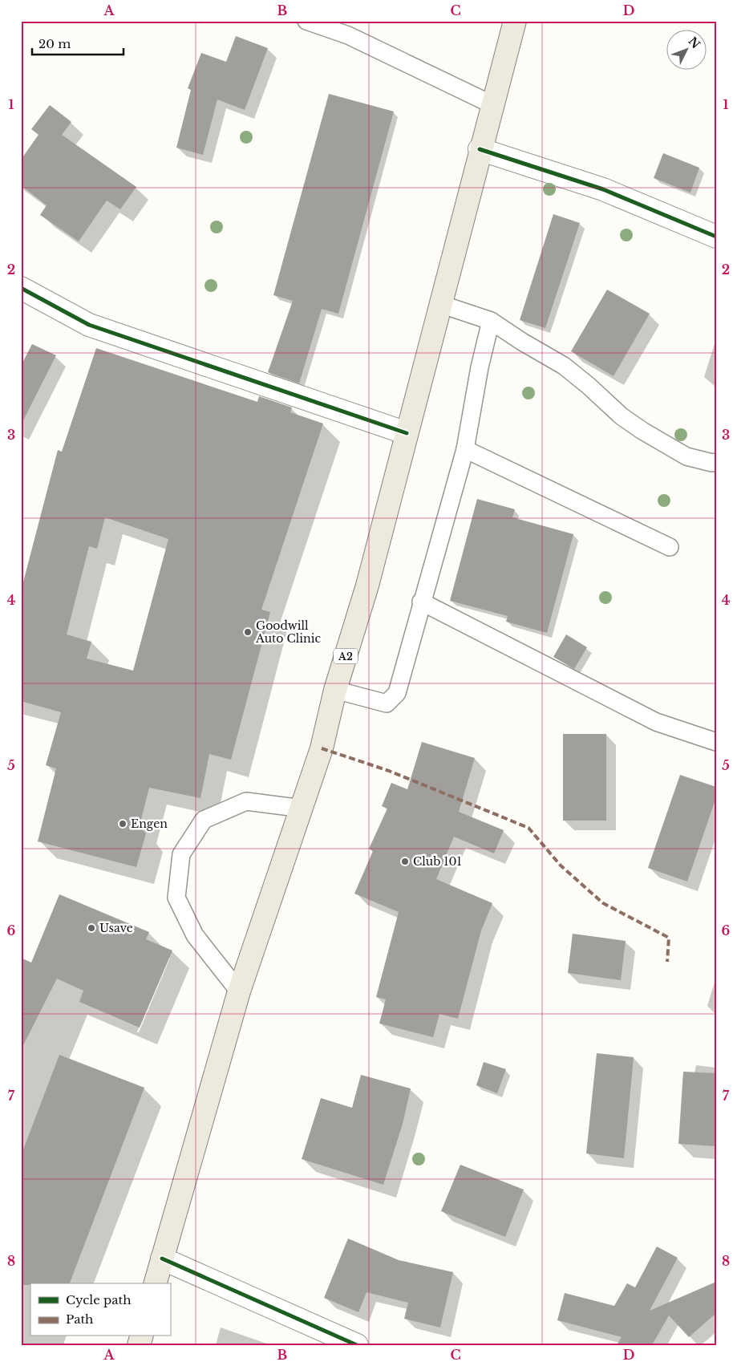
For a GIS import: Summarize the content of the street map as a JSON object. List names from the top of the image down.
{
  "streets": {
    "main road": ["A2"]
  },
  "places": [
    "Goodwill Auto Clinic",
    "Engen",
    "Club 101",
    "Usave"
  ],
  "legend": ["Cycle path", "Path"],
  "scale_bar": "20 m",
  "north": "top right",
  "grid": {
    "columns": [
      "A",
      "B",
      "C",
      "D"
    ],
    "rows": [
      "1",
      "2",
      "3",
      "4",
      "5",
      "6",
      "7",
      "8"
    ]
  }
}
